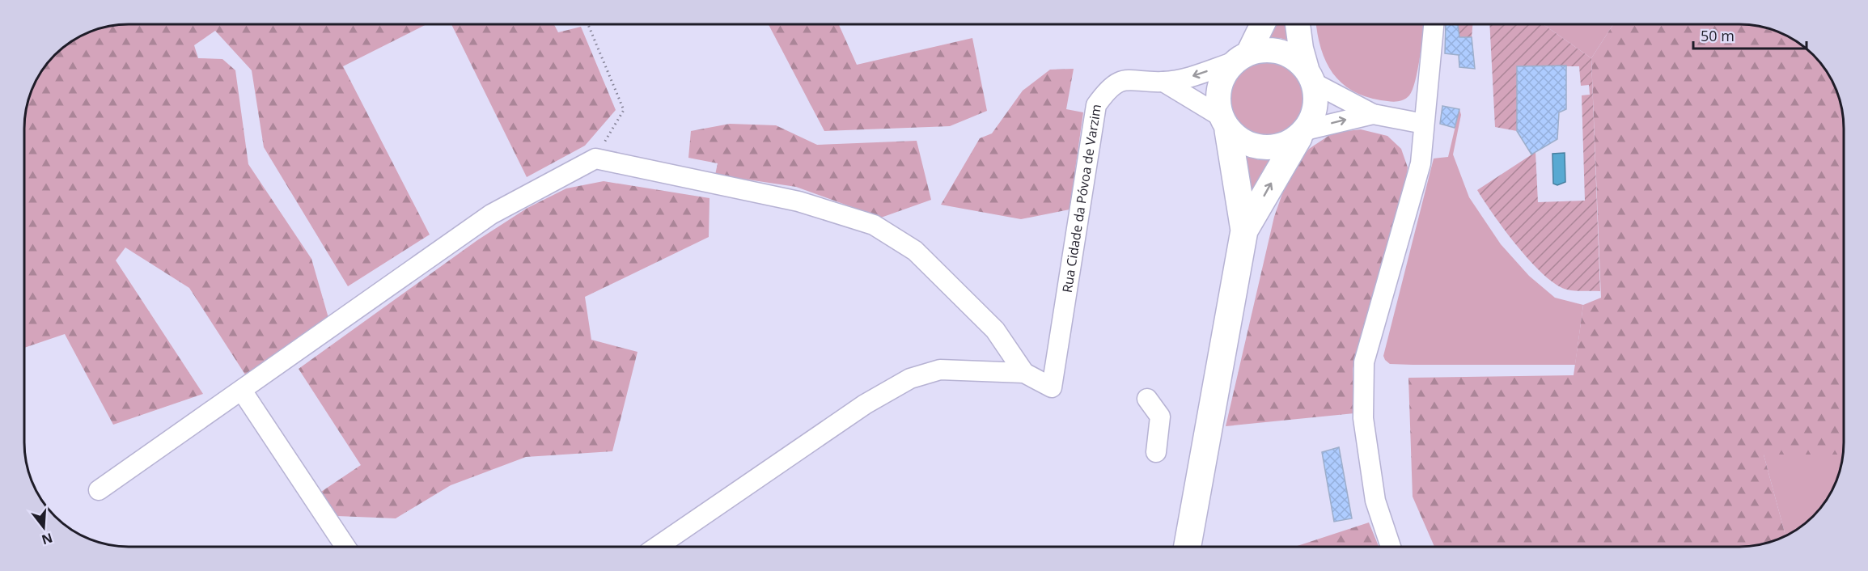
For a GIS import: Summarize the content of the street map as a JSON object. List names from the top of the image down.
{
  "streets": {
    "street": ["Rua Cidade da Póvoa de Varzim"]
  },
  "scale_bar": "50 m",
  "north": "bottom"
}
